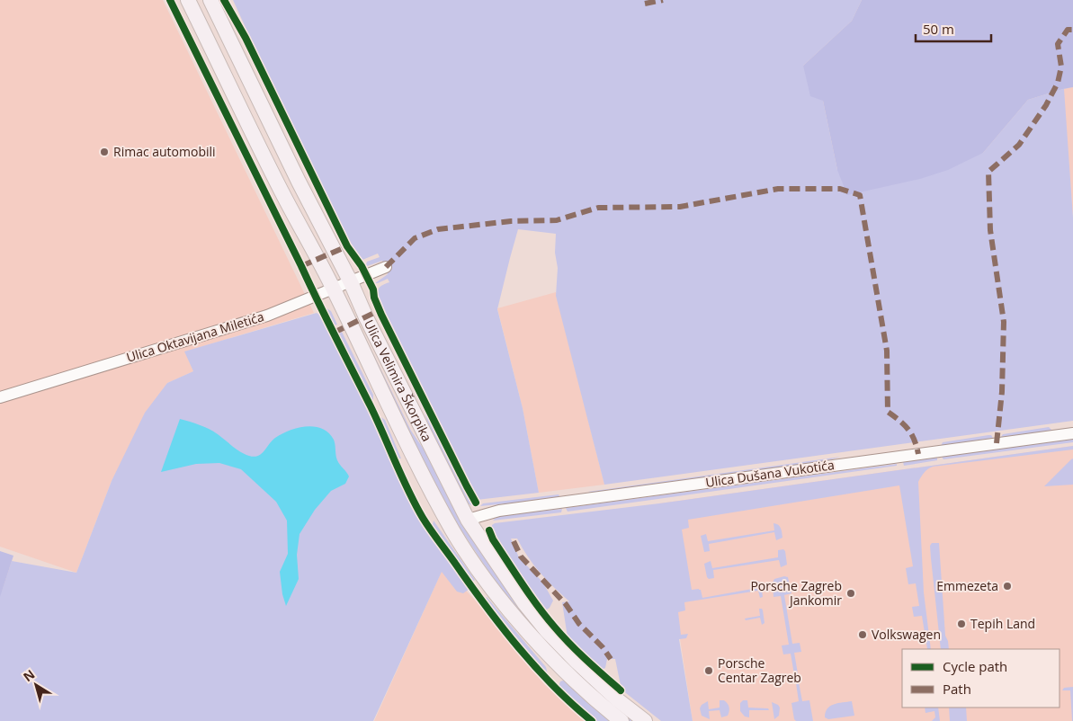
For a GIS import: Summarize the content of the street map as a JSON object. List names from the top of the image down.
{
  "streets": {
    "main road": ["Ulica Velimira Škorpika"],
    "street": ["Ulica Oktavijana Miletića", "Ulica Dušana Vukotića"]
  },
  "crossings": [
    ["Ulica Oktavijana Miletića", "Ulica Velimira Škorpika"],
    ["Ulica Velimira Škorpika", "Ulica Dušana Vukotića"]
  ],
  "places": [
    "Rimac automobili",
    "Emmezeta",
    "Porsche Zagreb Jankomir",
    "Tepih Land",
    "Volkswagen",
    "Porsche Centar Zagreb"
  ],
  "legend": ["Cycle path", "Path"],
  "scale_bar": "50 m",
  "north": "top left"
}
